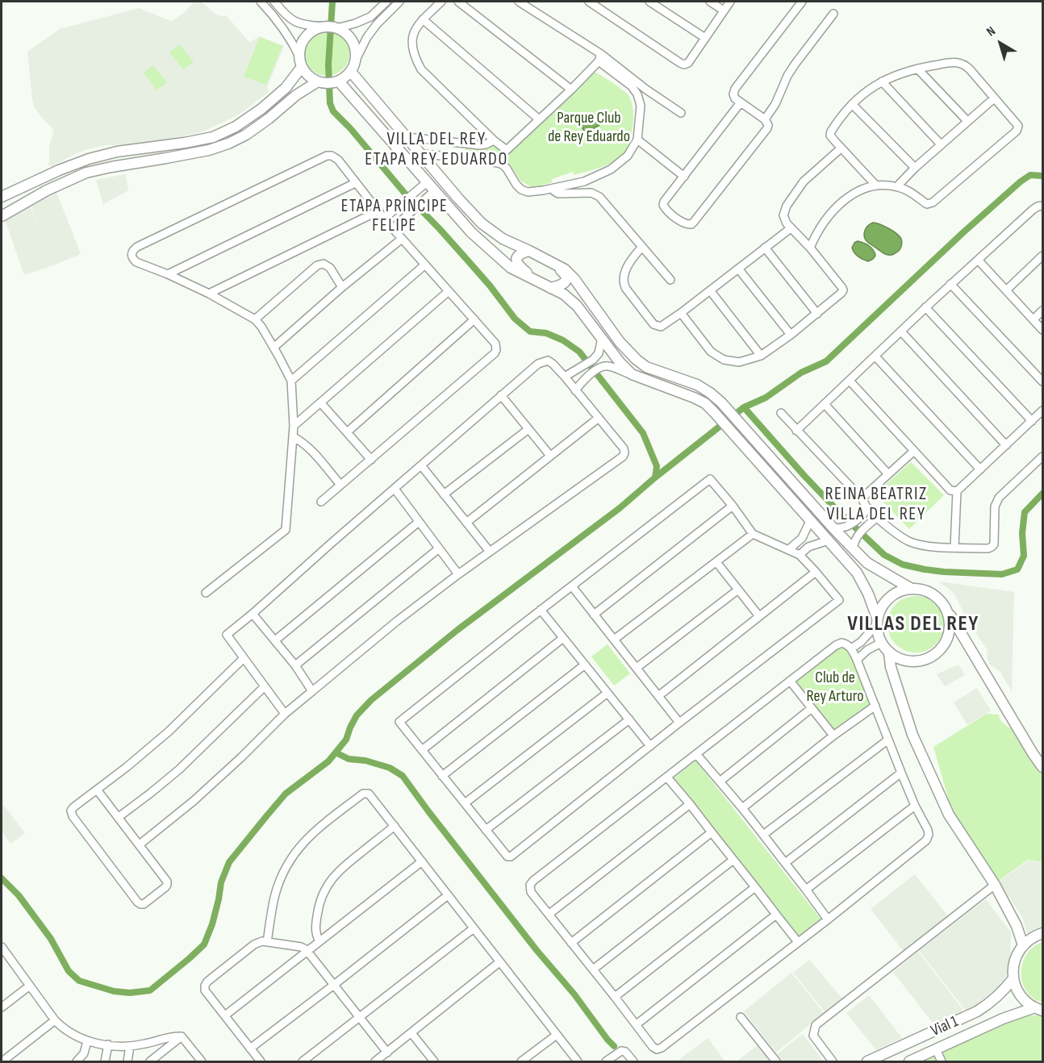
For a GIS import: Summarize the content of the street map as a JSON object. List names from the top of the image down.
{
  "streets": {
    "street": ["Vial 1"]
  },
  "districts": [
    "VILLA DEL REY ETAPA REY EDUARDO",
    "ETAPA PRÍNCIPE FELIPE",
    "REINA BEATRIZ VILLA DEL REY",
    "VILLAS DEL REY"
  ],
  "parks": ["Parque Club de Rey Eduardo", "Club de Rey Arturo"],
  "north": "top left"
}
